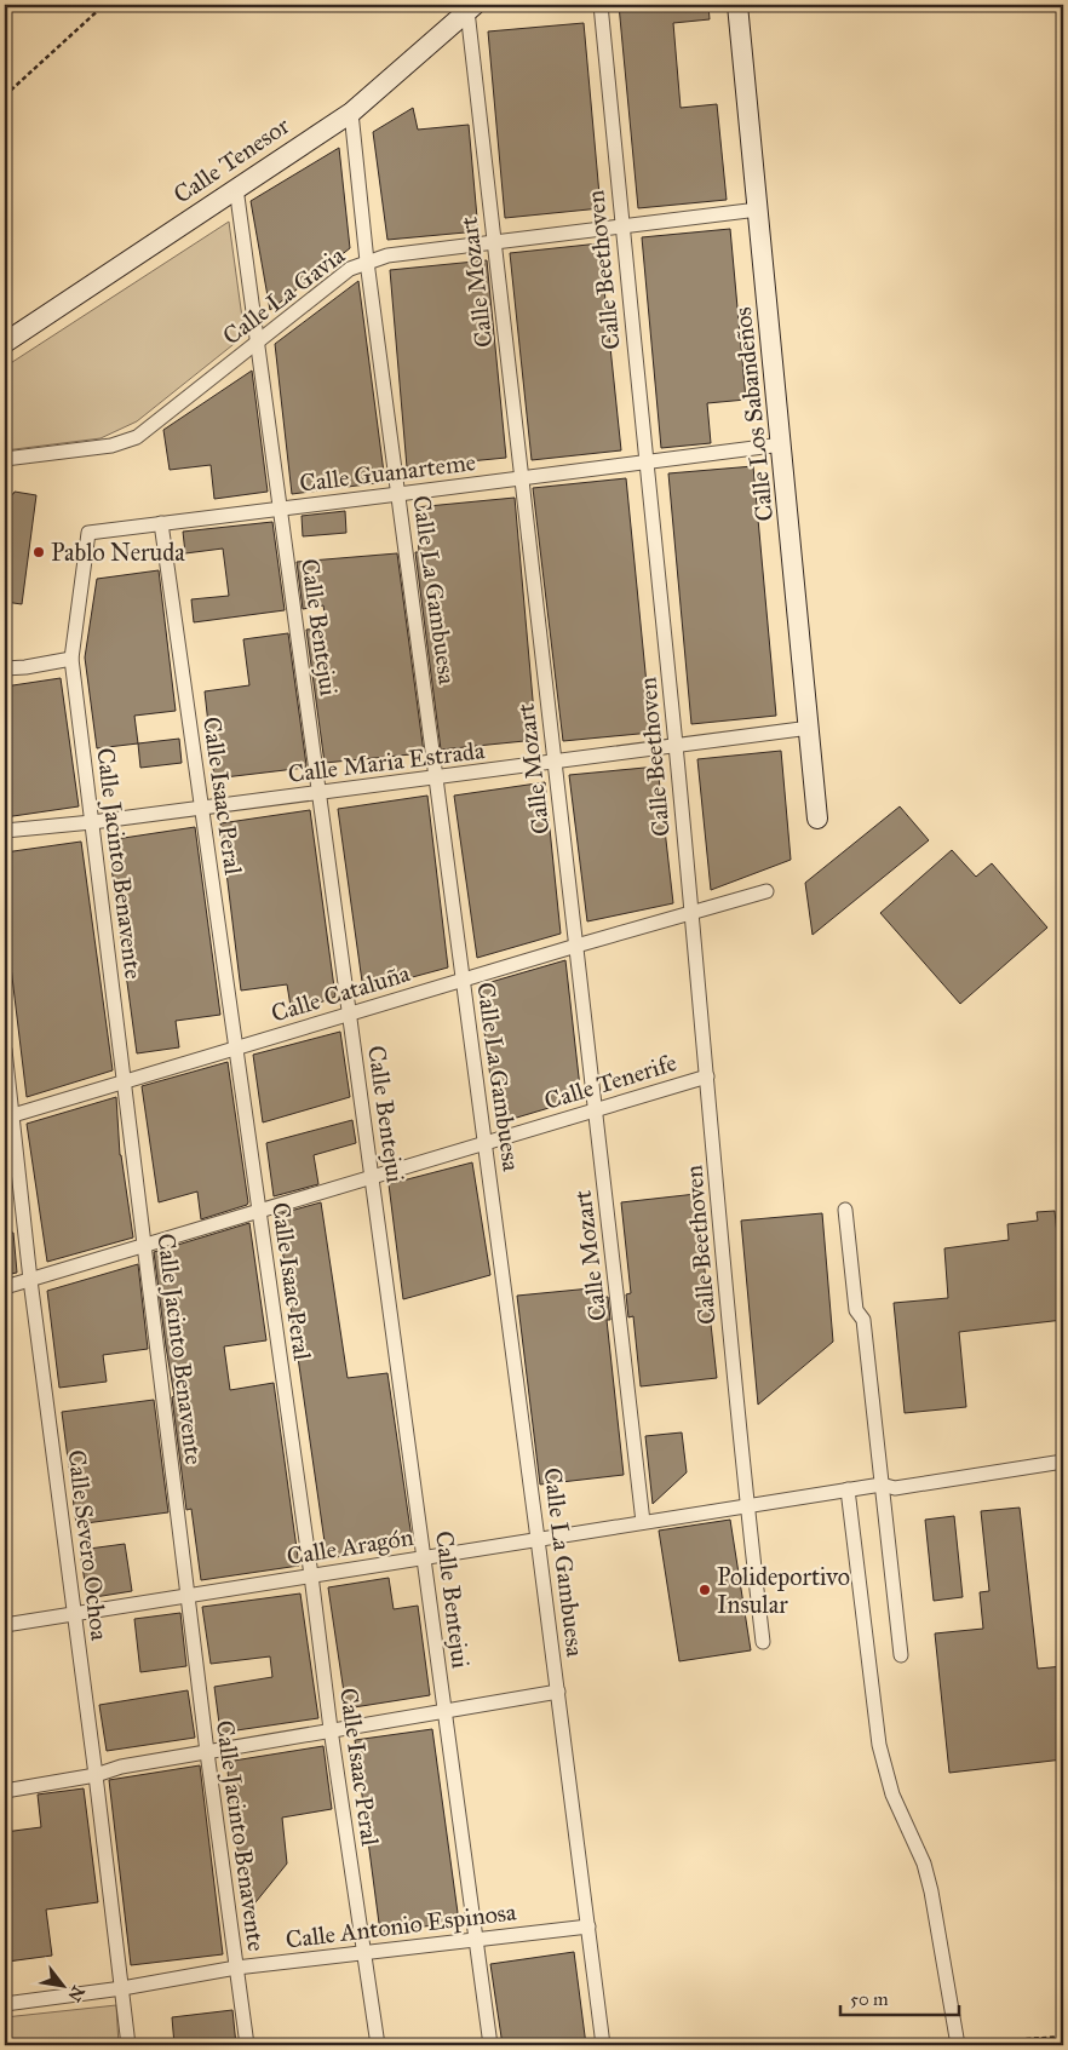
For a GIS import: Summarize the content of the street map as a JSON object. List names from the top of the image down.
{
  "streets": {
    "street": [
      "Calle Tenesor",
      "Calle Beethoven",
      "Calle Mozart",
      "Calle La Gavia",
      "Calle Los Sabandeños",
      "Calle Guanarteme",
      "Calle La Gambuesa",
      "Calle Bentejui",
      "Calle Maria Estrada",
      "Calle Isaac Peral",
      "Calle Jacinto Benavente",
      "Calle Cataluña",
      "Calle Tenerife",
      "Calle Severo Ochoa",
      "Calle Aragón",
      "Calle Antonio Espinosa"
    ]
  },
  "crossings": [
    ["Calle Tenesor", "Calle Mozart"],
    ["Calle Tenesor", "Calle La Gambuesa"],
    ["Calle Tenesor", "Calle Bentejui"],
    ["Calle Beethoven", "Calle La Gavia"],
    ["Calle Beethoven", "Calle Guanarteme"],
    ["Calle Beethoven", "Calle Maria Estrada"],
    ["Calle Beethoven", "Calle Cataluña"],
    ["Calle Beethoven", "Calle Tenerife"],
    ["Calle Beethoven", "Calle Aragón"],
    ["Calle Mozart", "Calle La Gavia"],
    ["Calle Mozart", "Calle Guanarteme"],
    ["Calle Mozart", "Calle Maria Estrada"],
    ["Calle Mozart", "Calle Cataluña"],
    ["Calle Mozart", "Calle Tenerife"],
    ["Calle Mozart", "Calle Aragón"],
    ["Calle La Gavia", "Calle Los Sabandeños"],
    ["Calle La Gavia", "Calle La Gambuesa"],
    ["Calle La Gavia", "Calle Bentejui"],
    ["Calle Los Sabandeños", "Calle Guanarteme"],
    ["Calle Los Sabandeños", "Calle Maria Estrada"],
    ["Calle Guanarteme", "Calle La Gambuesa"],
    ["Calle Guanarteme", "Calle Bentejui"],
    ["Calle Guanarteme", "Calle Isaac Peral"],
    ["Calle Guanarteme", "Calle Jacinto Benavente"],
    ["Calle La Gambuesa", "Calle Maria Estrada"],
    ["Calle La Gambuesa", "Calle Cataluña"],
    ["Calle La Gambuesa", "Calle Tenerife"],
    ["Calle La Gambuesa", "Calle Aragón"],
    ["Calle La Gambuesa", "Calle Antonio Espinosa"],
    ["Calle Bentejui", "Calle Maria Estrada"],
    ["Calle Bentejui", "Calle Cataluña"],
    ["Calle Bentejui", "Calle Tenerife"],
    ["Calle Bentejui", "Calle Aragón"],
    ["Calle Bentejui", "Calle Antonio Espinosa"],
    ["Calle Maria Estrada", "Calle Isaac Peral"],
    ["Calle Maria Estrada", "Calle Jacinto Benavente"],
    ["Calle Isaac Peral", "Calle Cataluña"],
    ["Calle Isaac Peral", "Calle Tenerife"],
    ["Calle Isaac Peral", "Calle Aragón"],
    ["Calle Isaac Peral", "Calle Antonio Espinosa"],
    ["Calle Jacinto Benavente", "Calle Cataluña"],
    ["Calle Jacinto Benavente", "Calle Tenerife"],
    ["Calle Jacinto Benavente", "Calle Aragón"],
    ["Calle Jacinto Benavente", "Calle Antonio Espinosa"],
    ["Calle Cataluña", "Calle Severo Ochoa"],
    ["Calle Tenerife", "Calle Severo Ochoa"],
    ["Calle Severo Ochoa", "Calle Aragón"],
    ["Calle Severo Ochoa", "Calle Antonio Espinosa"]
  ],
  "places": ["Pablo Neruda", "Polideportivo Insular"],
  "scale_bar": "50 m",
  "north": "bottom right"
}
